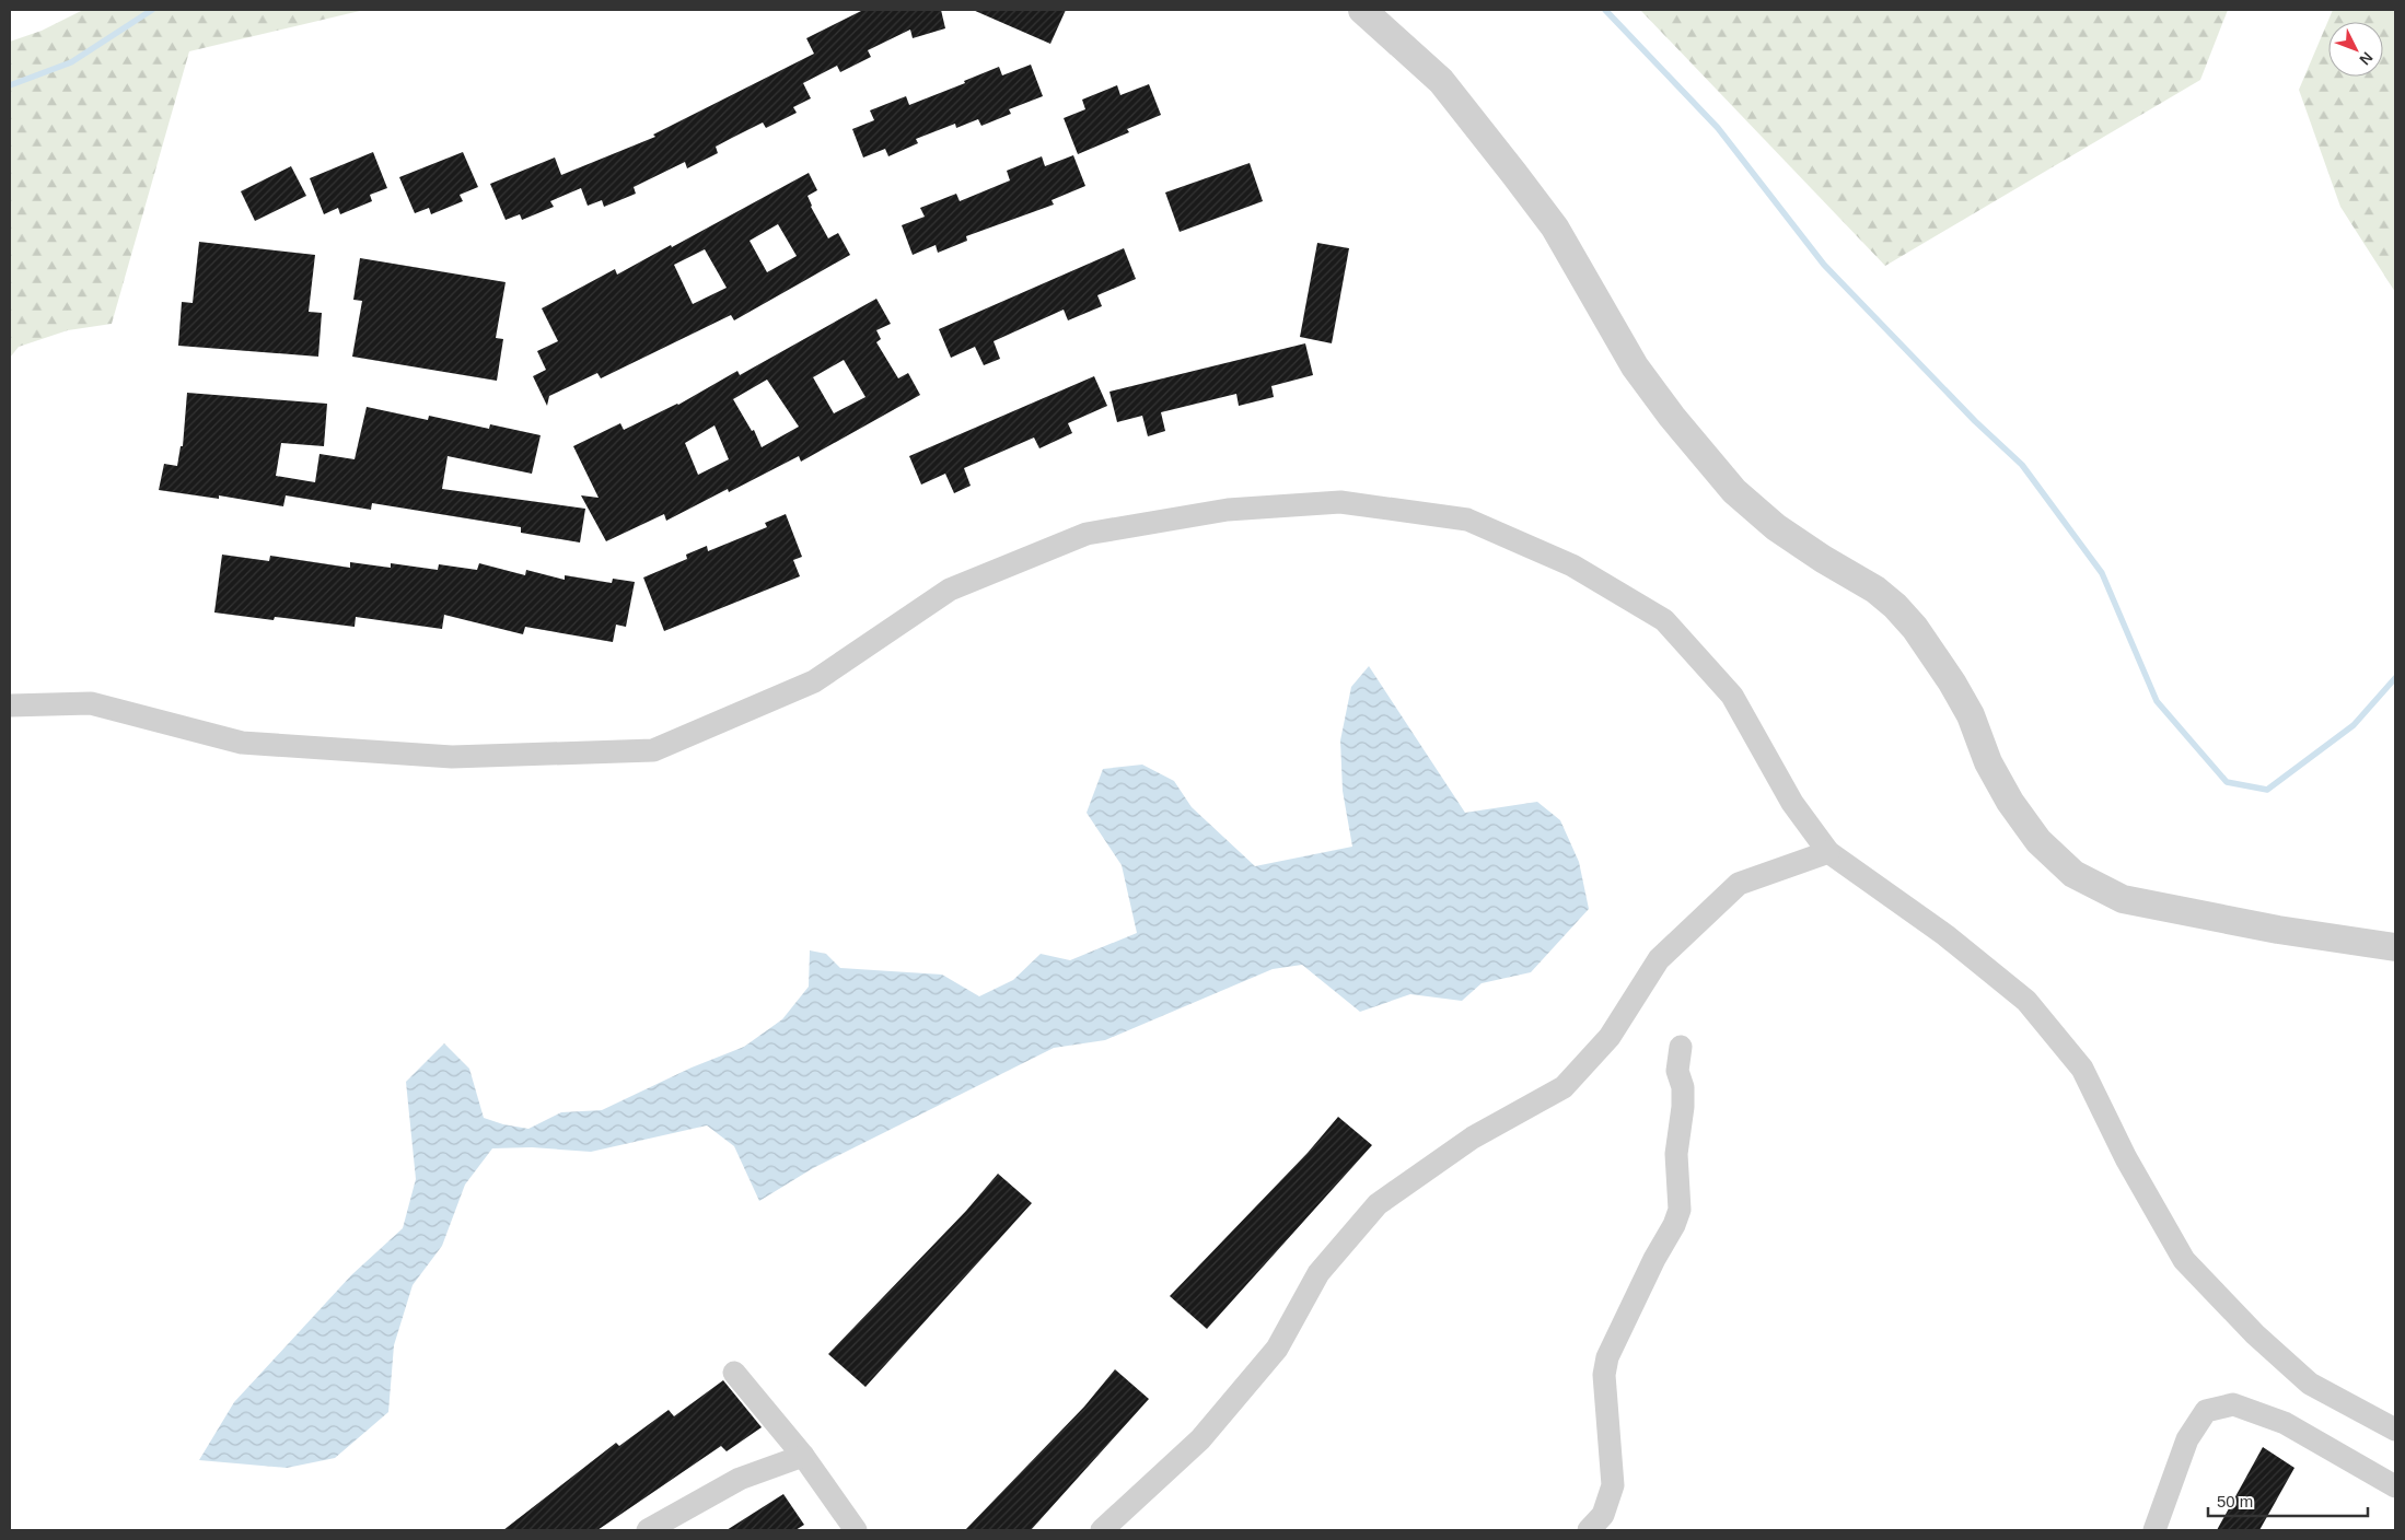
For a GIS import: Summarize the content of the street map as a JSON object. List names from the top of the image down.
{
  "scale_bar": "50 m",
  "north": "bottom right"
}
